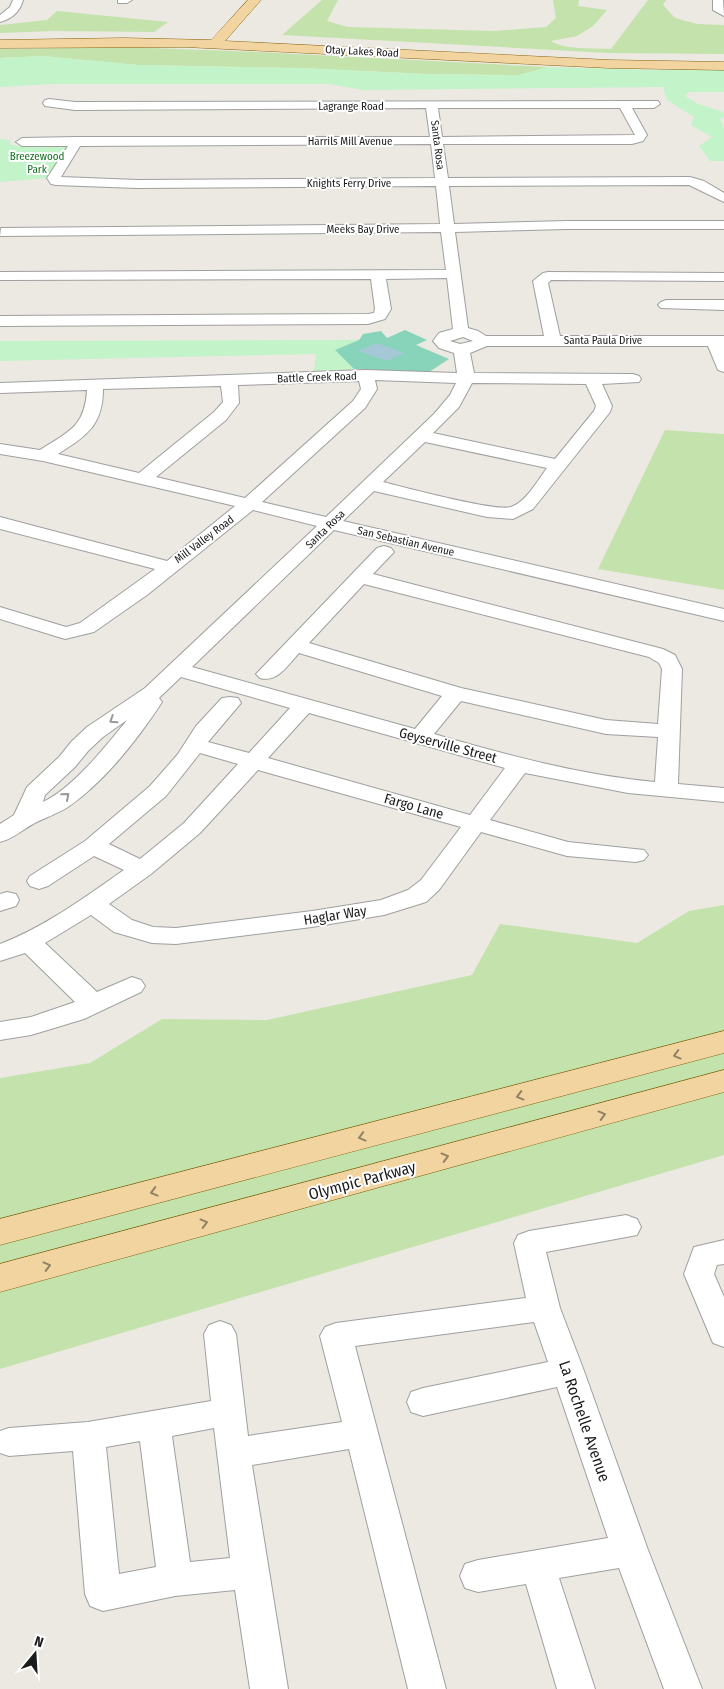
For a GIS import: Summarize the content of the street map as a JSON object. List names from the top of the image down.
{
  "streets": {
    "main road": ["Otay Lakes Road", "Olympic Parkway"],
    "street": [
      "Lagrange Road",
      "Harrils Mill Avenue",
      "Santa Rosa",
      "Knights Ferry Drive",
      "Meeks Bay Drive",
      "Santa Paula Drive",
      "Battle Creek Road",
      "Mill Valley Road",
      "San Sebastian Avenue",
      "Geyserville Street",
      "Fargo Lane",
      "Haglar Way",
      "La Rochelle Avenue"
    ]
  },
  "crossings": [
    ["Lagrange Road", "Harrils Mill Avenue"],
    ["Lagrange Road", "Santa Rosa"],
    ["Harrils Mill Avenue", "Santa Rosa"],
    ["Harrils Mill Avenue", "Knights Ferry Drive"],
    ["Santa Rosa", "Knights Ferry Drive"],
    ["Santa Rosa", "Meeks Bay Drive"],
    ["Santa Rosa", "Santa Paula Drive"],
    ["Santa Rosa", "Battle Creek Road"],
    ["Santa Rosa", "San Sebastian Avenue"],
    ["Santa Rosa", "Geyserville Street"],
    ["Battle Creek Road", "Mill Valley Road"],
    ["Mill Valley Road", "San Sebastian Avenue"],
    ["Geyserville Street", "Haglar Way"],
    ["Fargo Lane", "Haglar Way"]
  ],
  "parks": ["Breezewood Park"],
  "north": "top"
}
